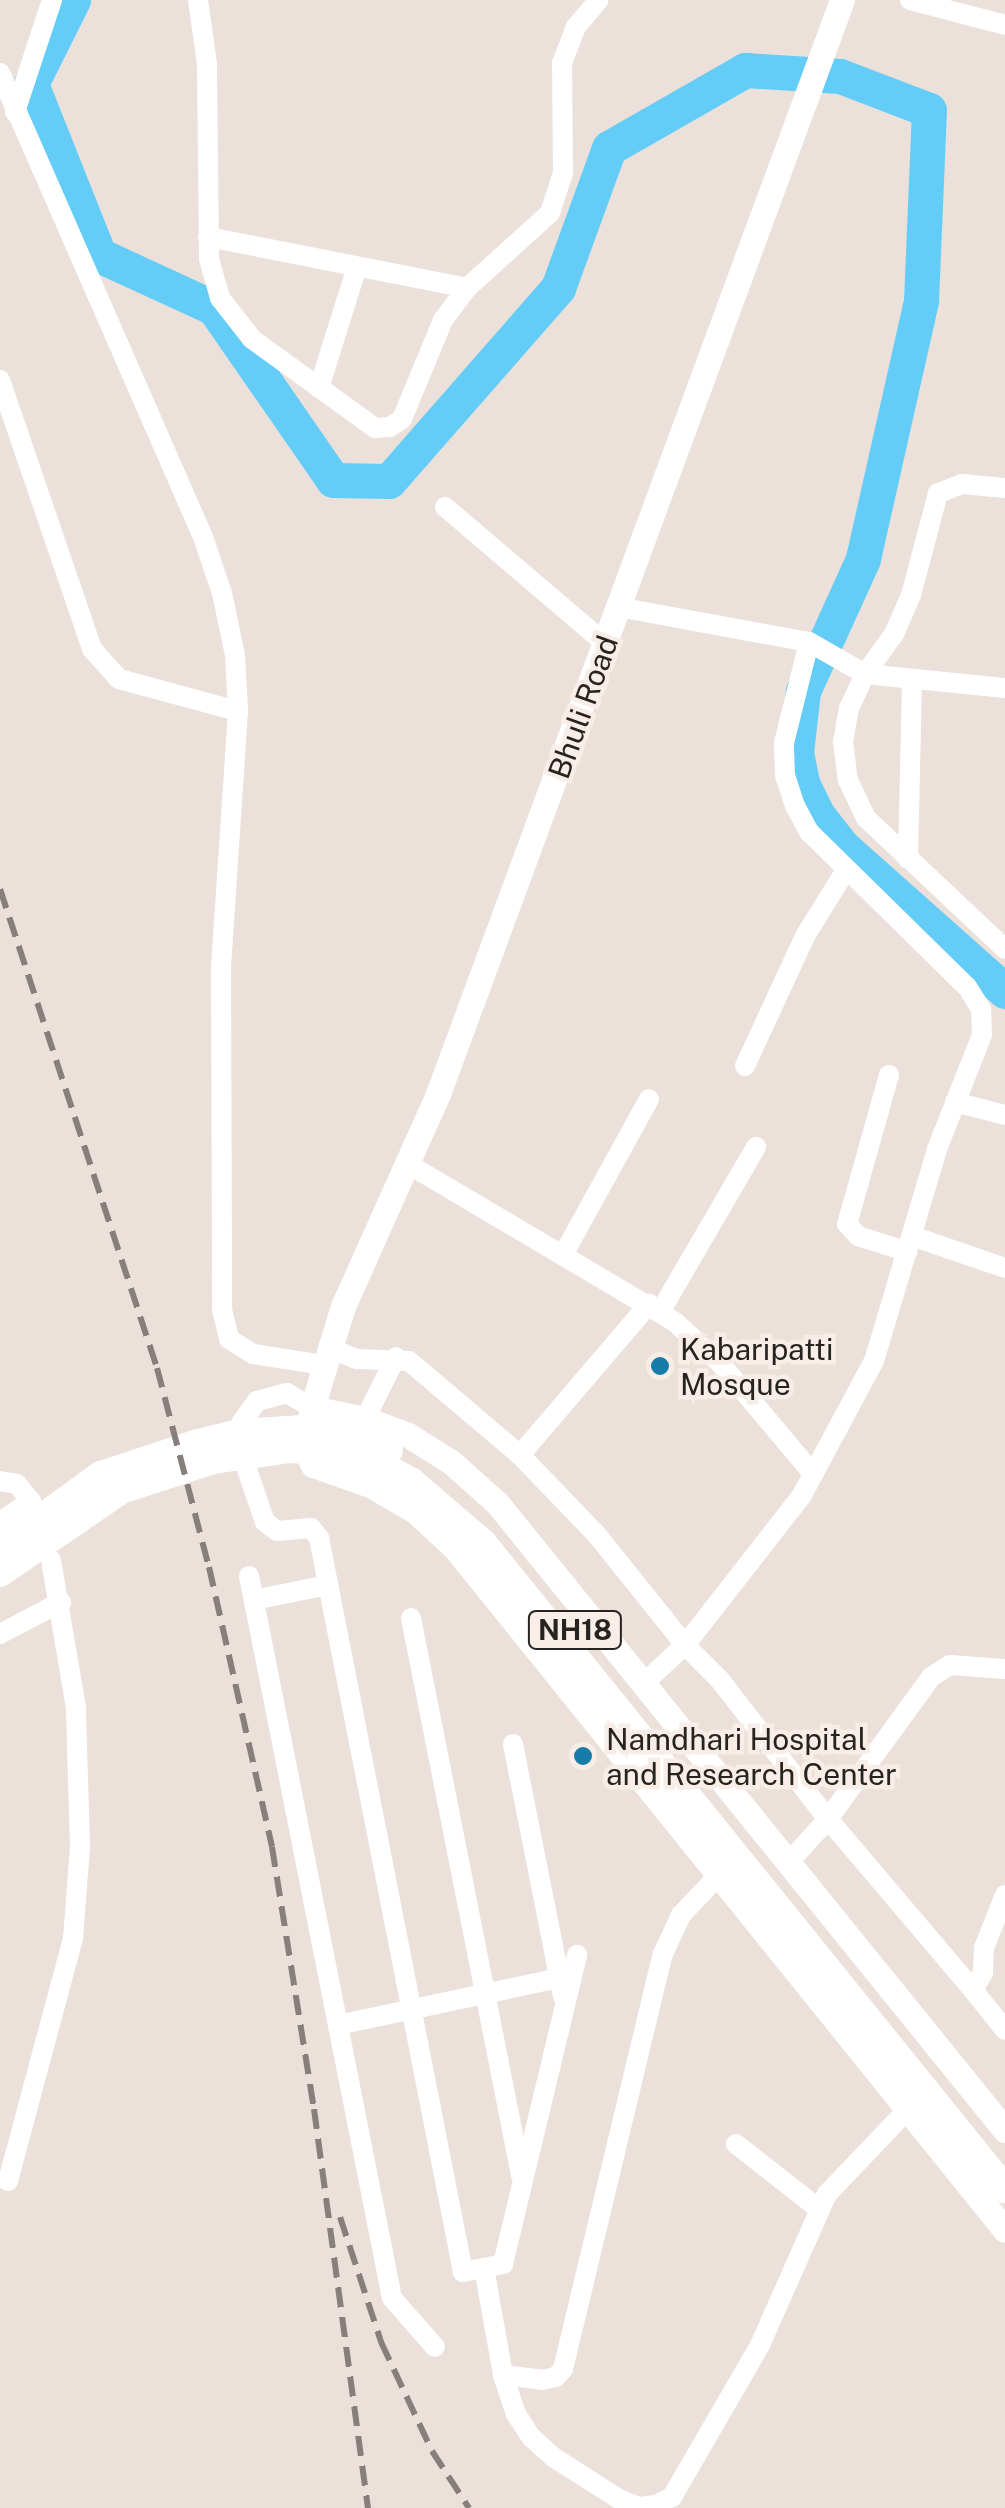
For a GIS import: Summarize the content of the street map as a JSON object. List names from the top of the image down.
{
  "streets": {
    "highway": ["NH18"],
    "main road": ["Bhuli Road"]
  },
  "places": ["Kabaripatti Mosque", "Namdhari Hospital and Research Center"]
}
